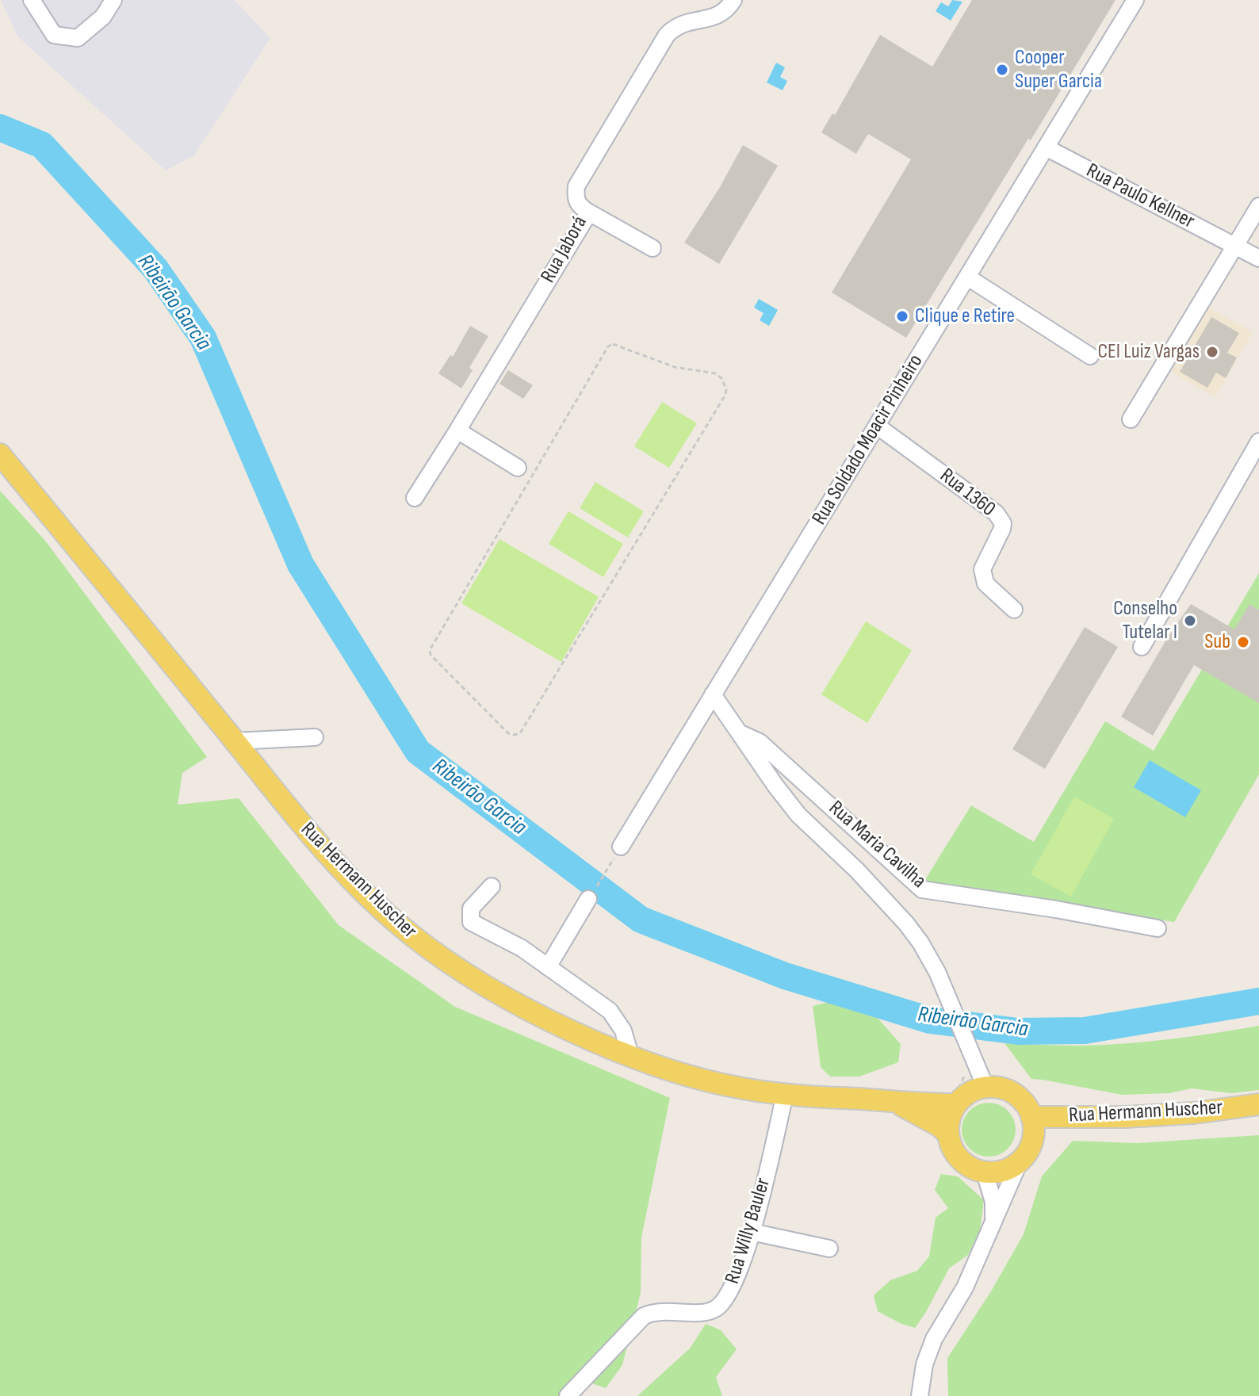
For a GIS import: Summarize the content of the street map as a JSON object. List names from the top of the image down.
{
  "streets": {
    "main road": ["Rua Hermann Huscher"],
    "street": [
      "Rua Paulo Kellner",
      "Rua Jaborá",
      "Rua Soldado Moacir Pinheiro",
      "Rua 1360",
      "Rua Maria Cavilha",
      "Rua Willy Bauler"
    ]
  },
  "crossings": [
    ["Rua Paulo Kellner", "Rua Soldado Moacir Pinheiro"],
    ["Rua Soldado Moacir Pinheiro", "Rua 1360"],
    ["Rua Soldado Moacir Pinheiro", "Rua Maria Cavilha"],
    ["Rua Hermann Huscher", "Rua Willy Bauler"]
  ],
  "water": ["Ribeirão Garcia"],
  "places": [
    "Cooper Super Garcia",
    "Clique e Retire",
    "CEI Luiz Vargas",
    "Conselho Tutelar I",
    "Sub"
  ]
}
